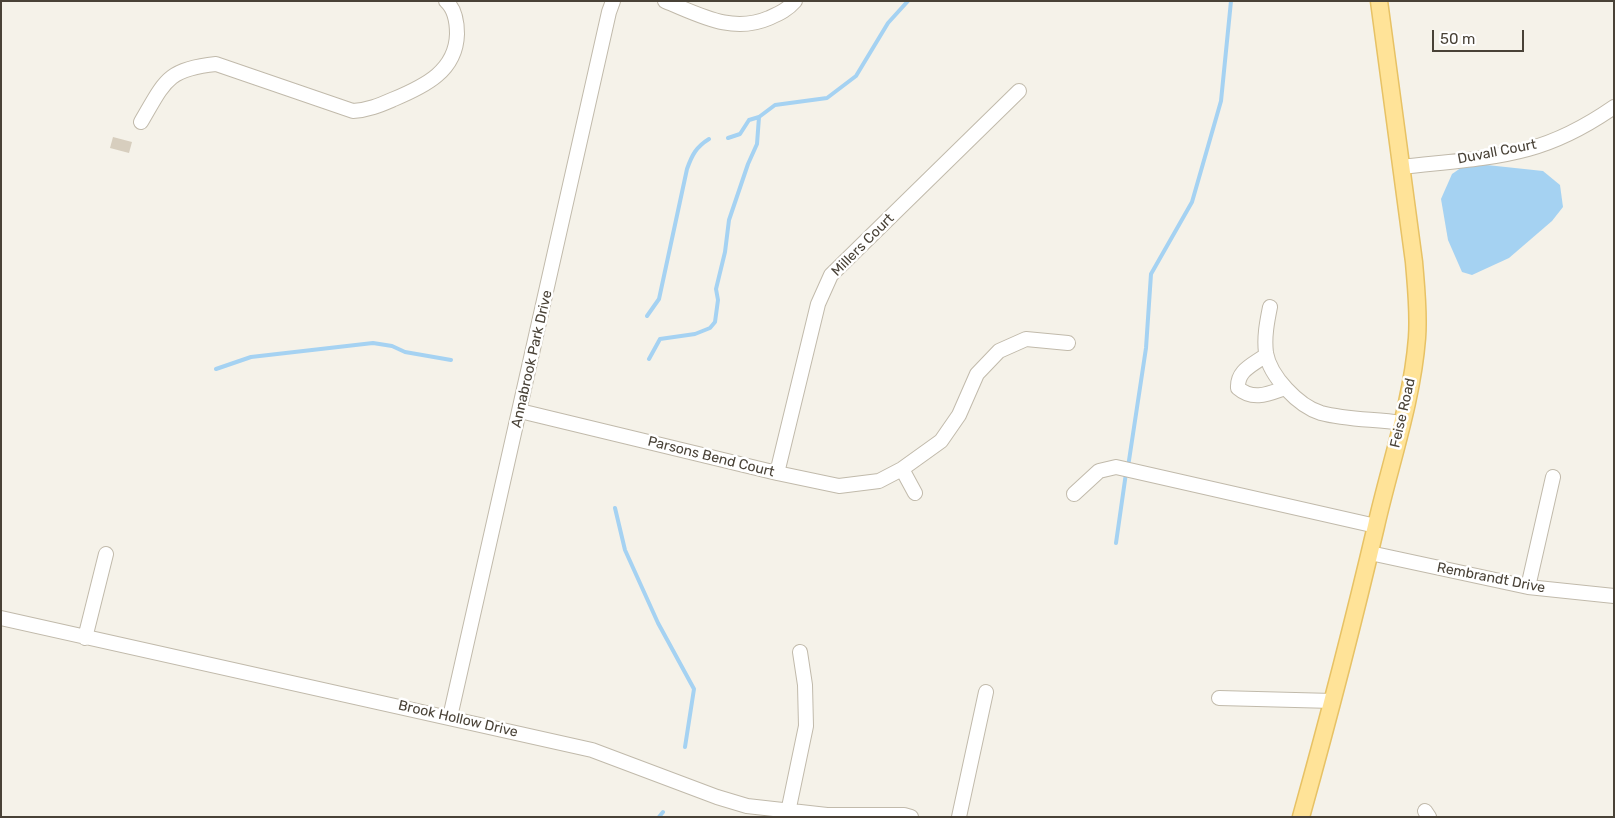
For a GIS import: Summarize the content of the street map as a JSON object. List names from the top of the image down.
{
  "streets": {
    "main road": ["Feise Road"],
    "street": [
      "Duvall Court",
      "Millers Court",
      "Annabrook Park Drive",
      "Parsons Bend Court",
      "Rembrandt Drive",
      "Brook Hollow Drive"
    ]
  },
  "crossings": [
    ["Duvall Court", "Feise Road"],
    ["Millers Court", "Parsons Bend Court"],
    ["Annabrook Park Drive", "Parsons Bend Court"],
    ["Annabrook Park Drive", "Brook Hollow Drive"],
    ["Feise Road", "Rembrandt Drive"]
  ],
  "scale_bar": "50 m"
}
